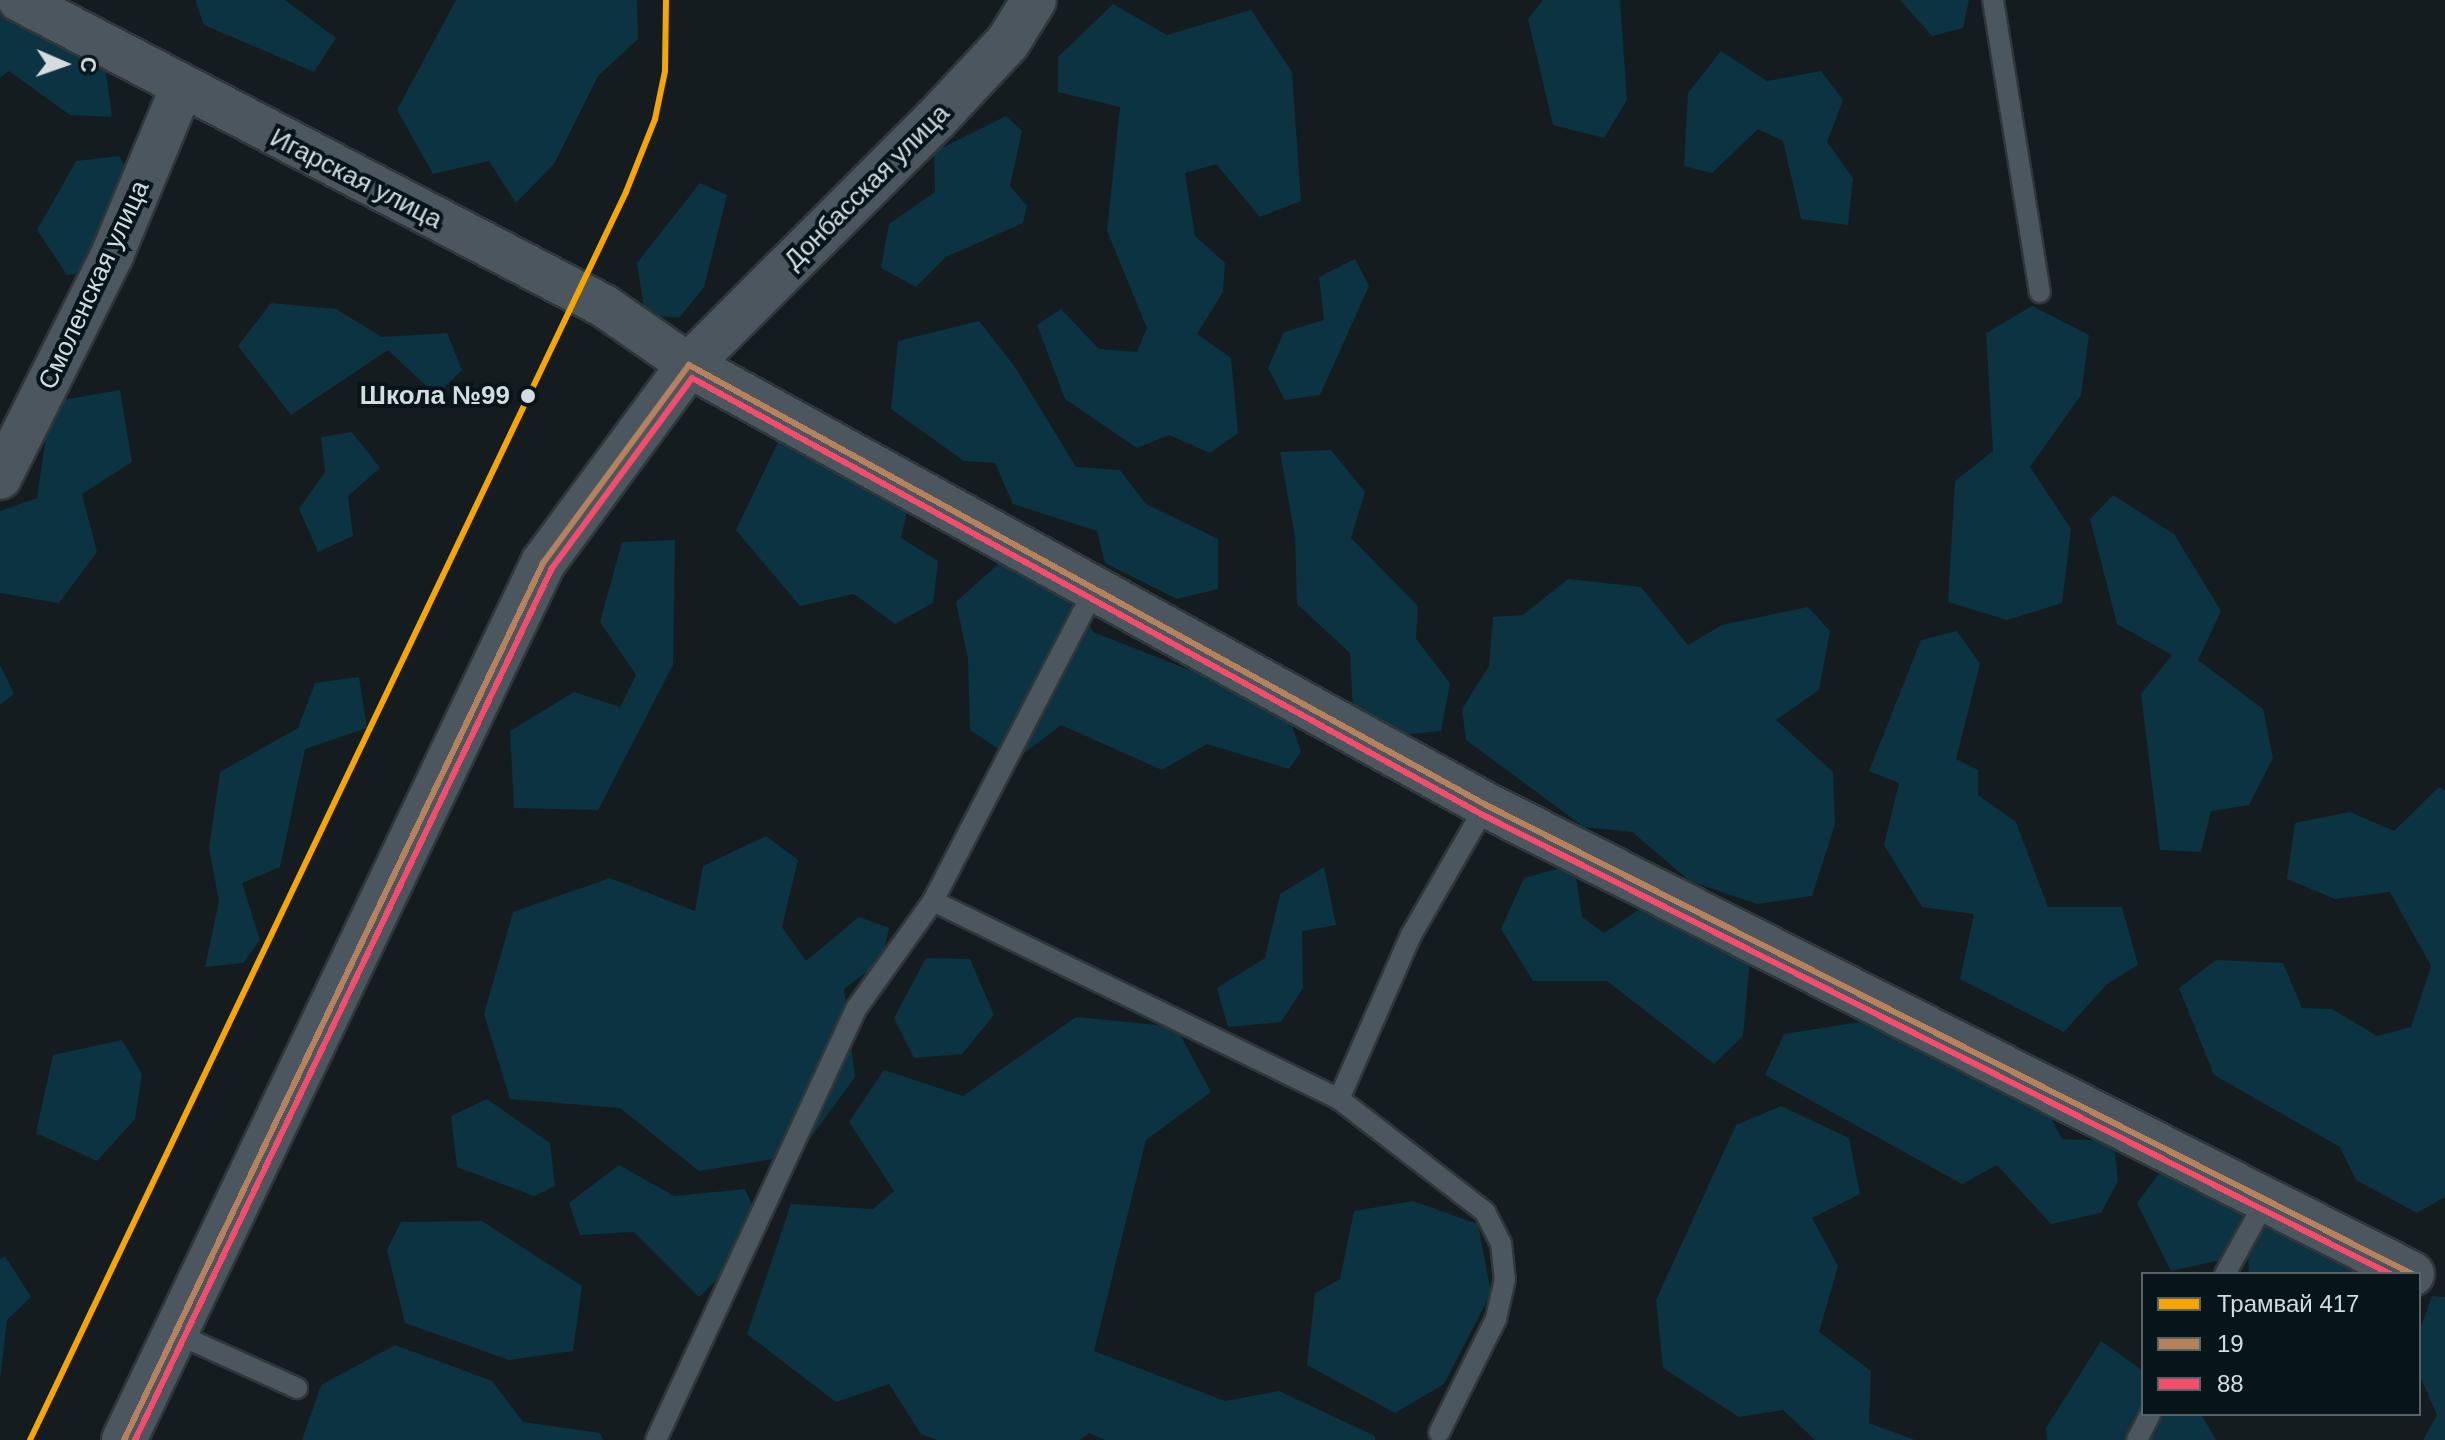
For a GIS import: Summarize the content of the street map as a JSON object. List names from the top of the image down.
{
  "streets": {
    "street": ["Игарская улица", "Донбасская улица", "Смоленская улица"]
  },
  "crossings": [
    ["Игарская улица", "Донбасская улица"],
    ["Игарская улица", "Смоленская улица"]
  ],
  "places": ["Школа №99"],
  "lines": ["tram line 417", "transit line 19", "transit line 88"],
  "legend": ["Трамвай 417", "19", "88"],
  "north": "right"
}
